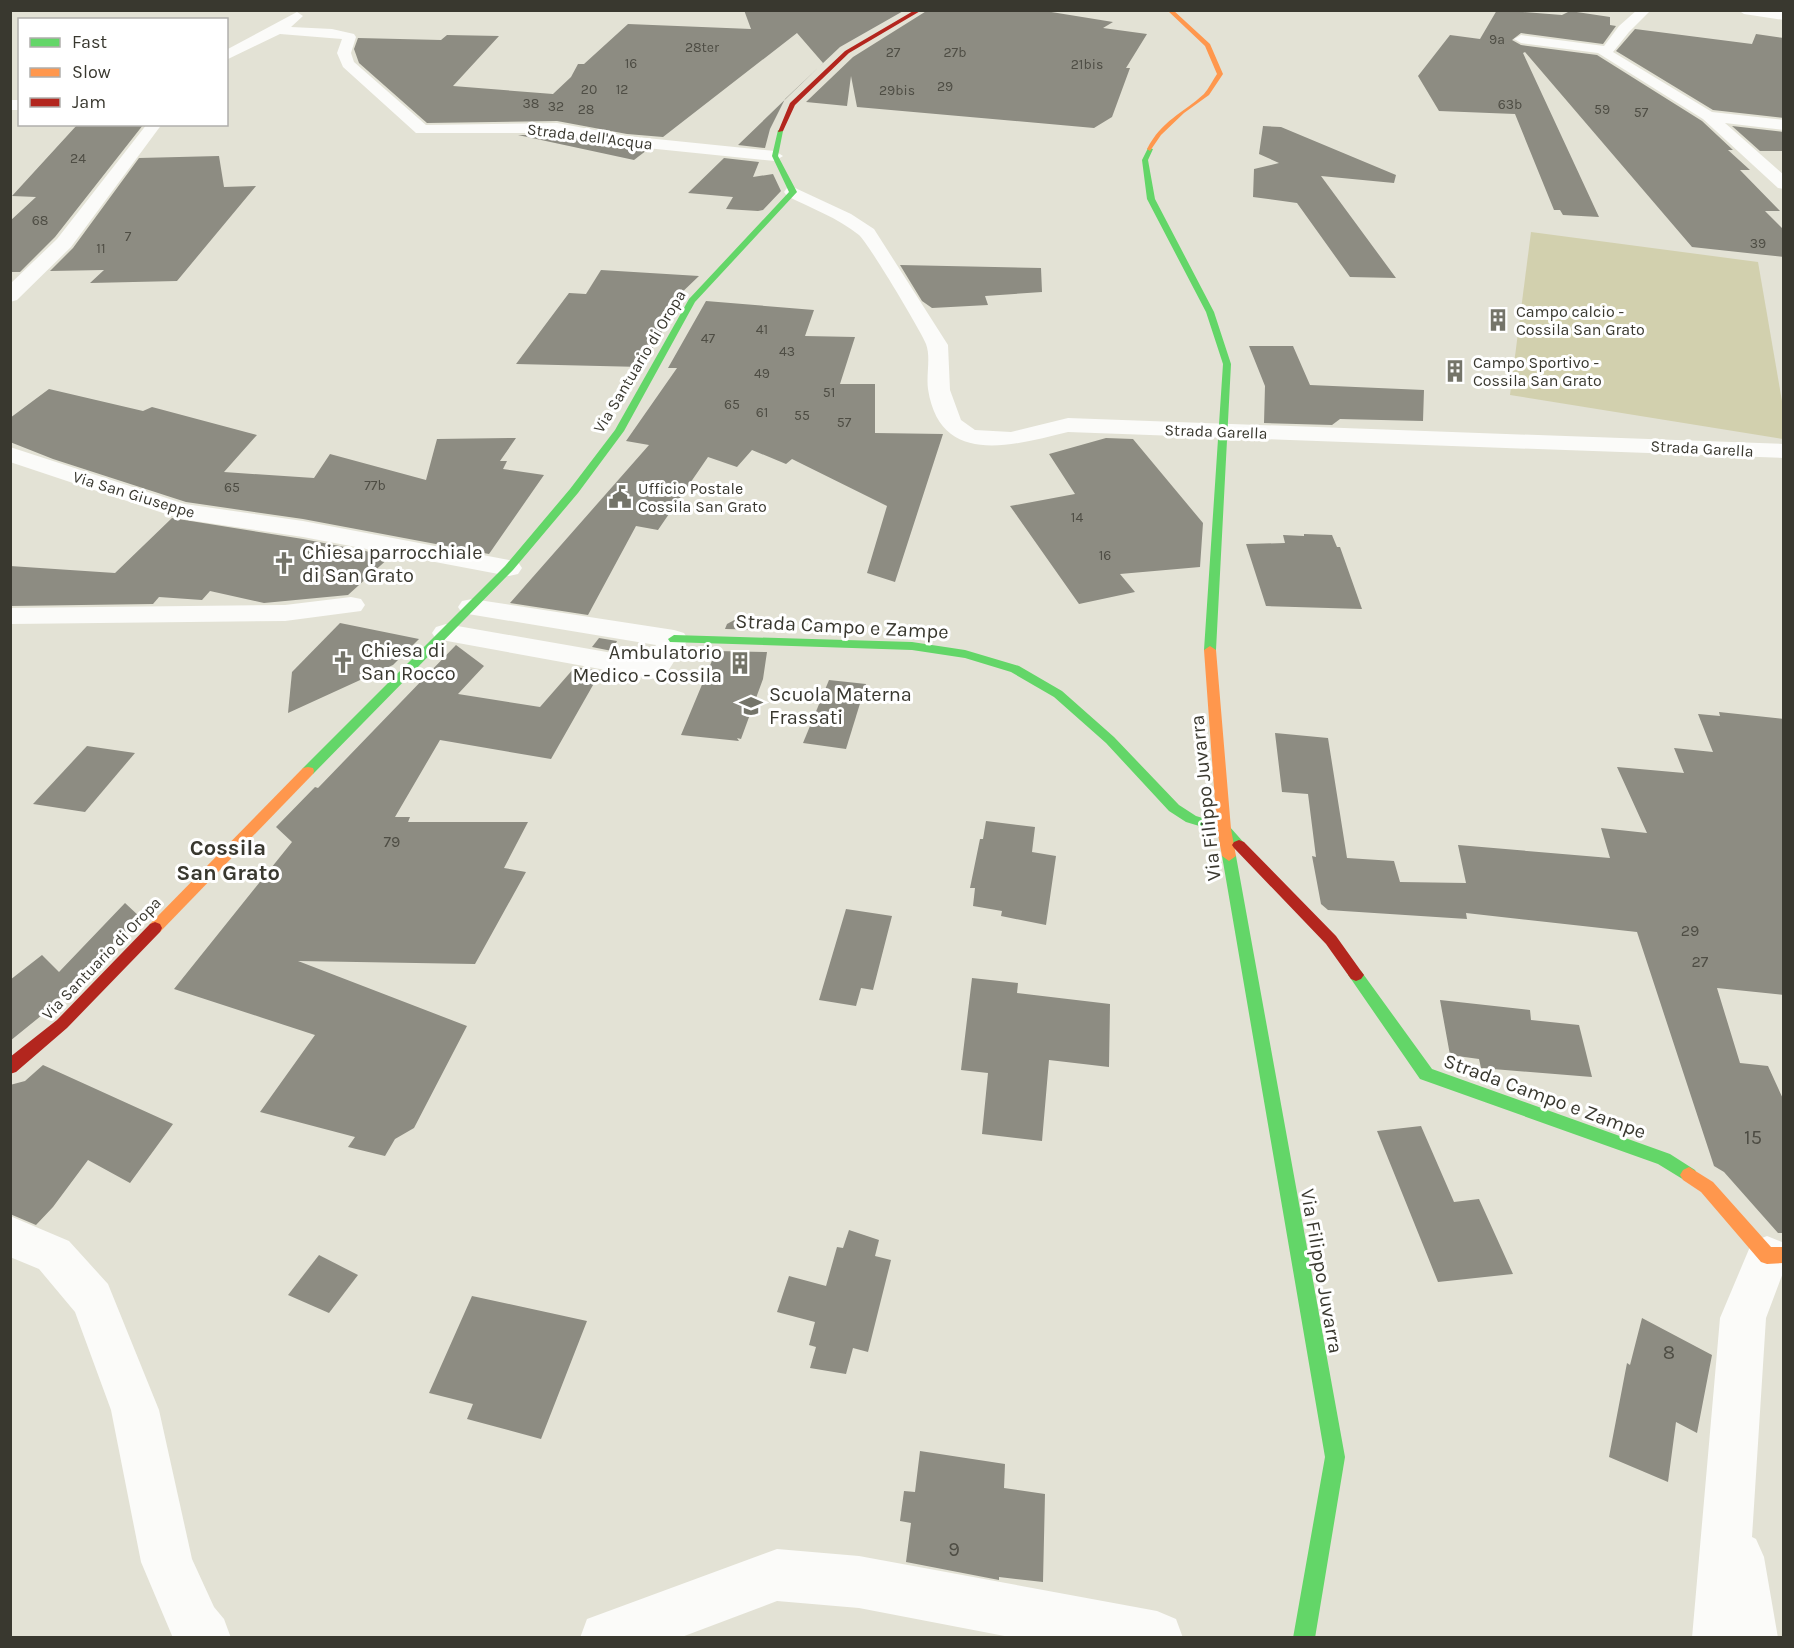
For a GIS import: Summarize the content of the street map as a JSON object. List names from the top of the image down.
{
  "streets": {
    "street": [
      "Strada dell'Acqua",
      "Via Santuario di Oropa",
      "Strada Garella",
      "Via San Giuseppe",
      "Strada Campo e Zampe",
      "Via Filippo Juvarra"
    ]
  },
  "crossings": [
    ["Via Santuario di Oropa", "Strada Garella"],
    ["Via Santuario di Oropa", "Via San Giuseppe"],
    ["Strada Campo e Zampe", "Via Filippo Juvarra"]
  ],
  "districts": ["Cossila San Grato"],
  "places": {
    "building": ["Campo calcio - Cossila San Grato", "Campo Sportivo - Cossila San Grato", "Ambulatorio Medico - Cossila"],
    "public building": ["Ufficio Postale Cossila San Grato"],
    "church": ["Chiesa parrocchiale di San Grato", "Chiesa di San Rocco"],
    "school or university": ["Scuola Materna Frassati"]
  },
  "house_numbers": [
    "9a",
    "28ter",
    "27",
    "27b",
    "16",
    "21bis",
    "29",
    "20",
    "12",
    "29bis",
    "38",
    "63b",
    "32",
    "28",
    "59",
    "57",
    "24",
    "68",
    "7",
    "39",
    "11",
    "41",
    "47",
    "43",
    "49",
    "51",
    "65",
    "61",
    "55",
    "57",
    "77b",
    "65",
    "14",
    "16",
    "79",
    "29",
    "27",
    "15",
    "8",
    "9"
  ],
  "legend": ["Fast", "Slow", "Jam"]
}
